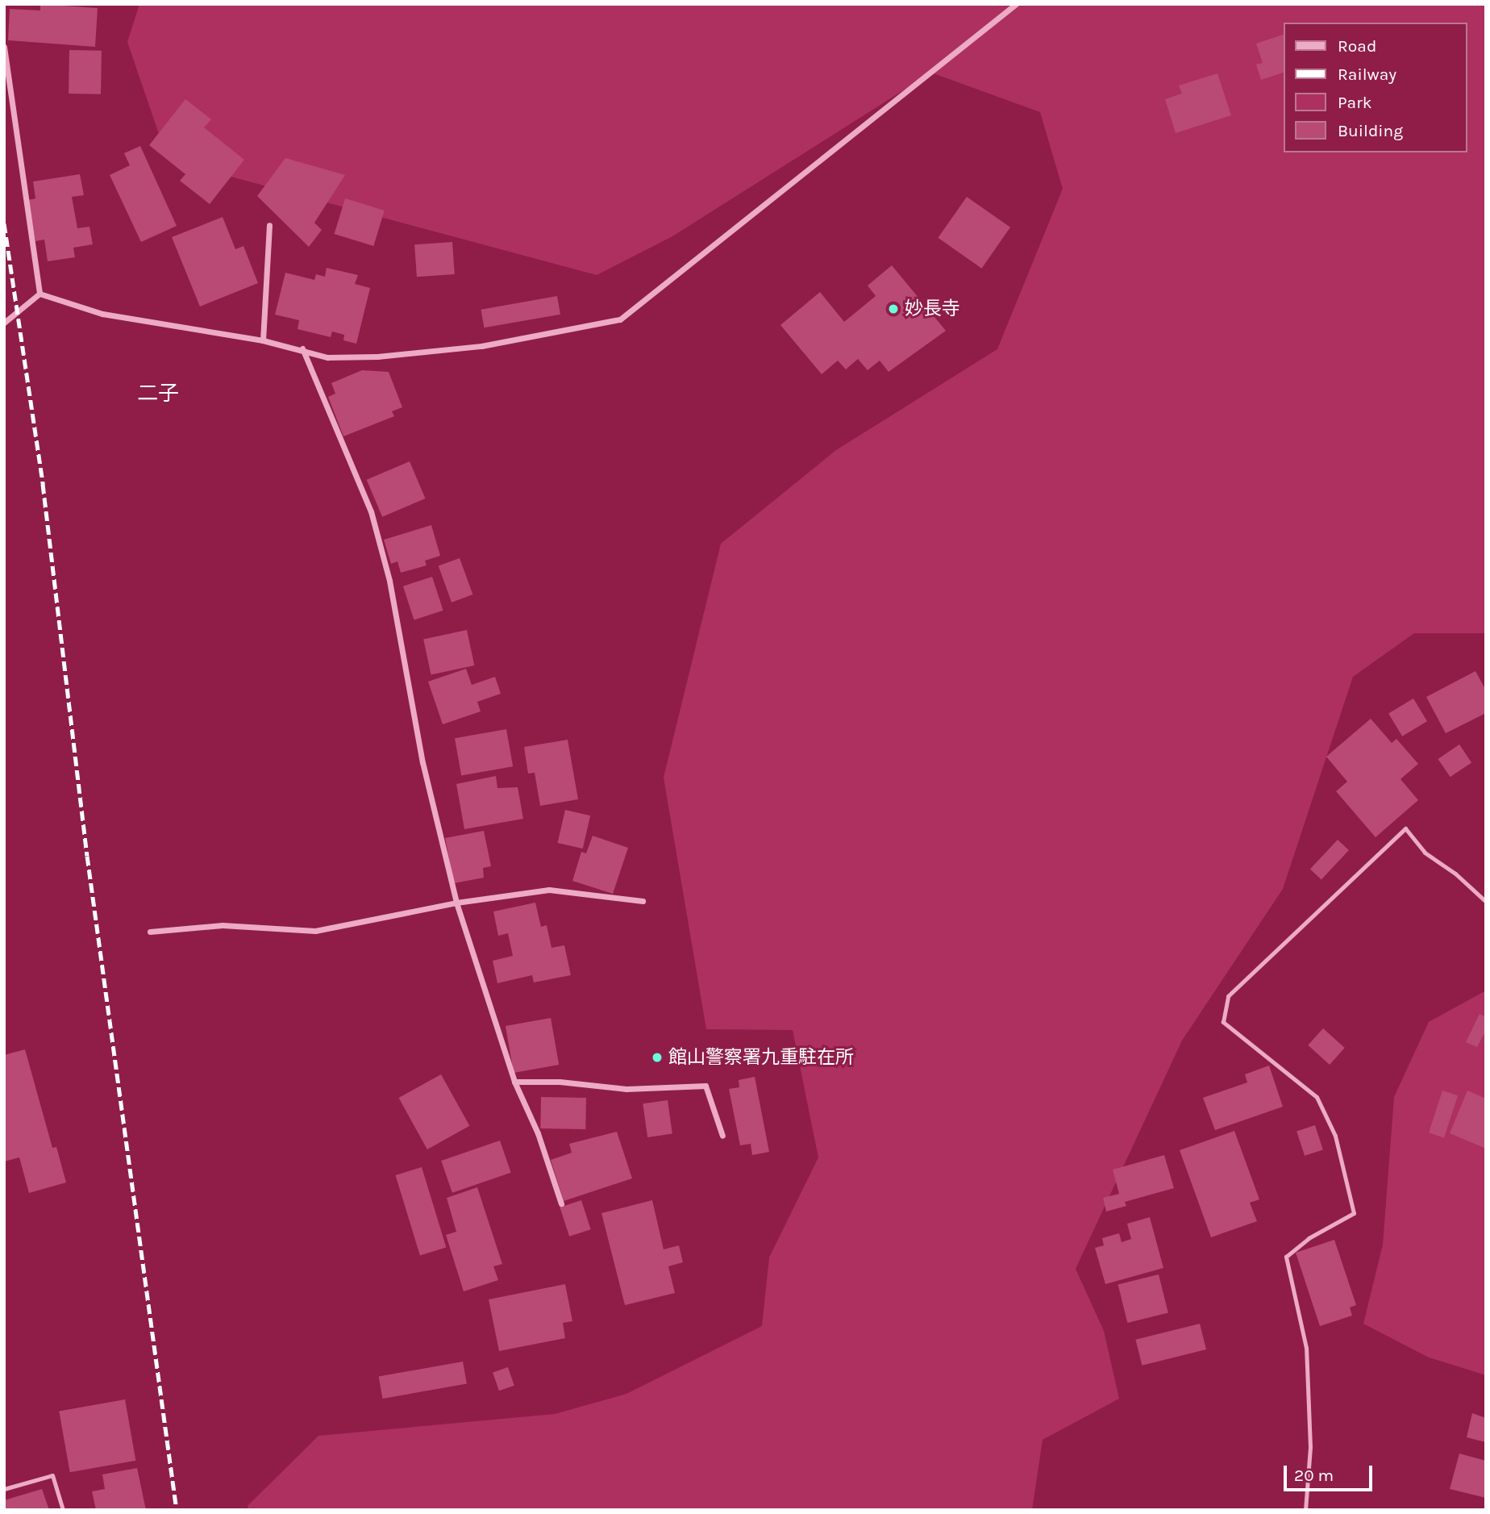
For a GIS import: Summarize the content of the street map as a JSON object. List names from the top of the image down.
{
  "districts": ["二子"],
  "places": ["妙長寺", "館山警察署九重駐在所"],
  "legend": [
    "Road",
    "Railway",
    "Park",
    "Building"
  ],
  "scale_bar": "20 m"
}
